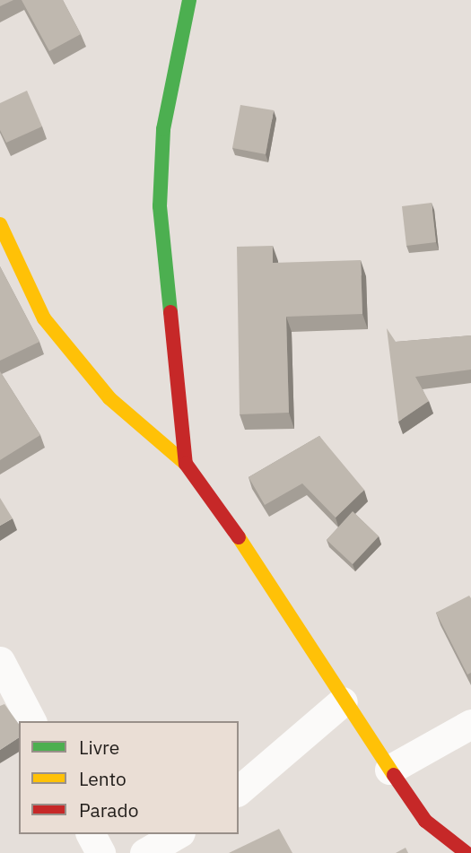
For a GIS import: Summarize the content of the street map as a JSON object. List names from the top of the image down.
{
  "legend": ["Livre", "Lento", "Parado"]
}
